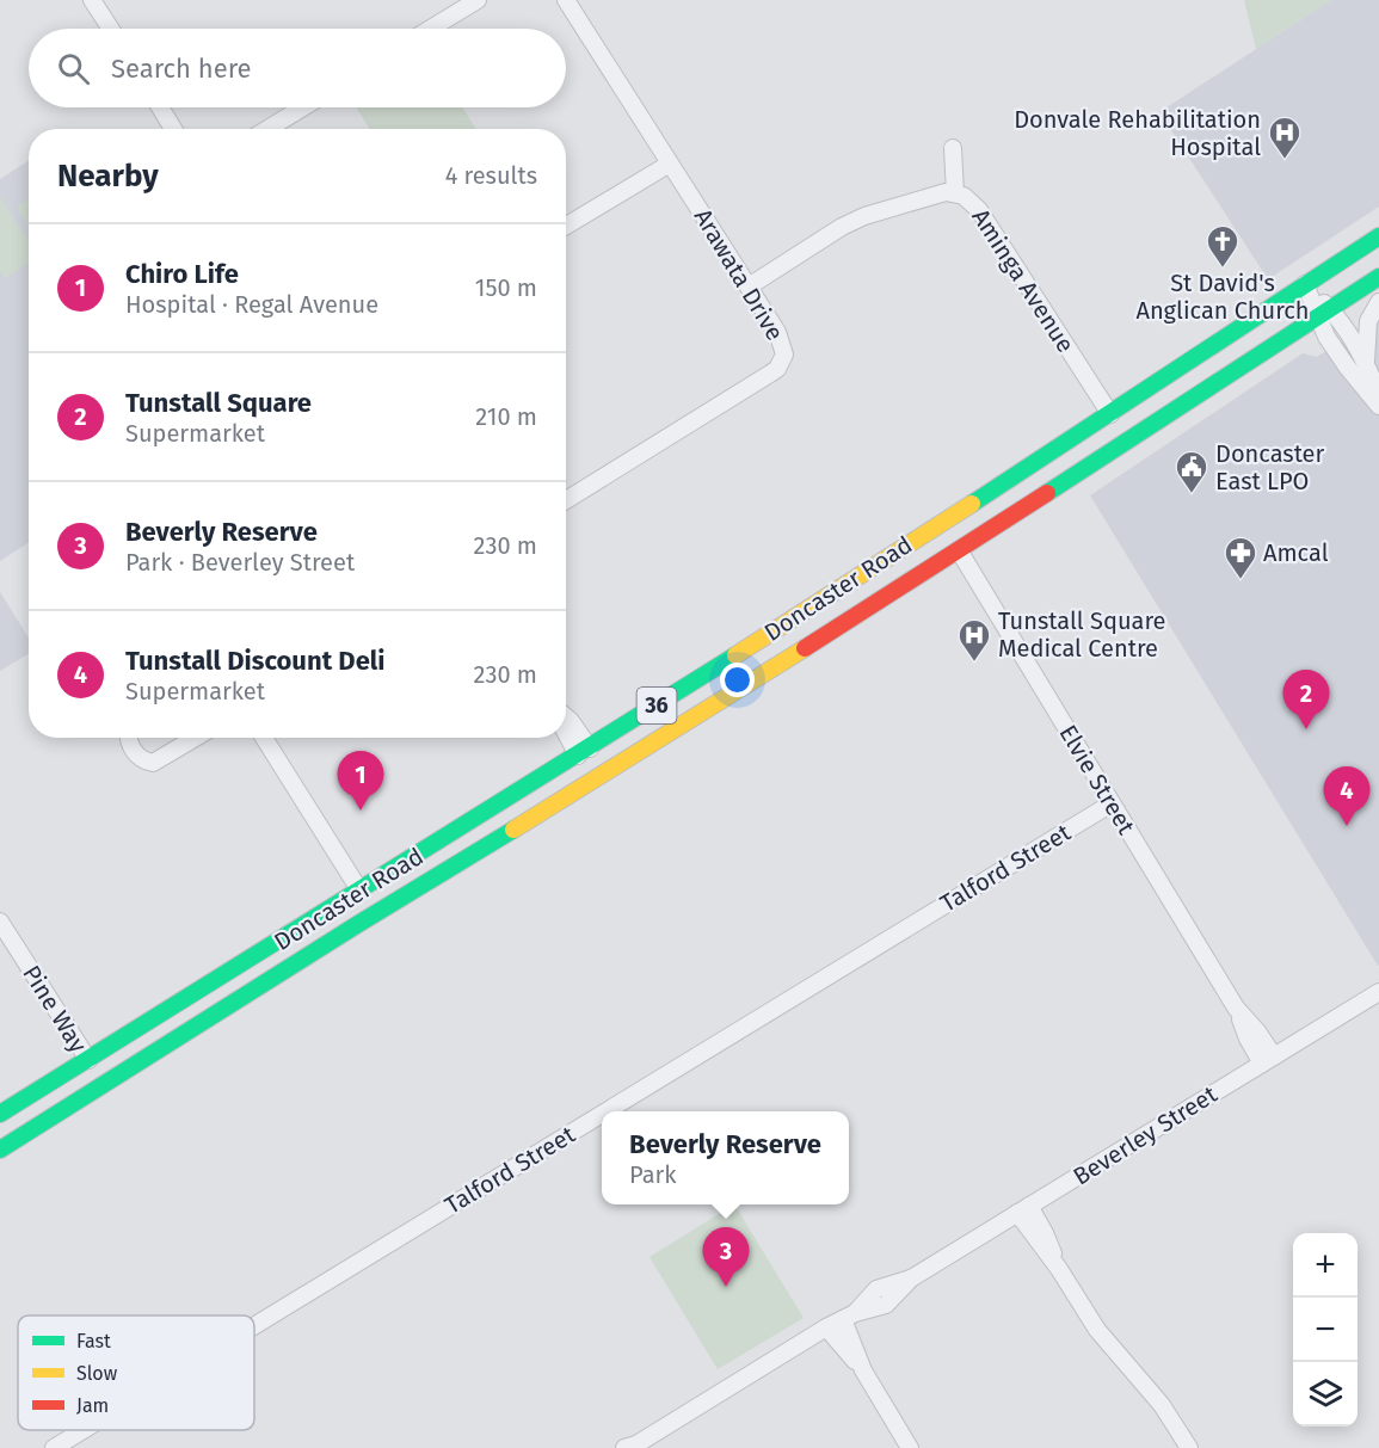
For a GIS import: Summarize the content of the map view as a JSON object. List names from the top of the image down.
{
  "streets": {
    "main road": ["Doncaster Road", "36"],
    "street": [
      "Arawata Drive",
      "Aminga Avenue",
      "Elvie Street",
      "Talford Street",
      "Pine Way",
      "Beverley Street"
    ]
  },
  "crossings": [
    ["Aminga Avenue", "Doncaster Road"],
    ["Doncaster Road", "Elvie Street"],
    ["Doncaster Road", "Pine Way"],
    ["Elvie Street", "Talford Street"],
    ["Elvie Street", "Beverley Street"]
  ],
  "places": {
    "hospital": ["Donvale Rehabilitation Hospital", "Tunstall Square Medical Centre"],
    "church": ["St David's Anglican Church"],
    "public building": ["Doncaster East LPO"],
    "pharmacy": ["Amcal"]
  },
  "legend": ["Fast", "Slow", "Jam"],
  "page": {
    "search": "Search here",
    "heading": ["Nearby", "4 results"],
    "list": [
      {
        "mark": "1",
        "name": "Chiro Life",
        "note": "Hospital · Regal Avenue",
        "value": "150 m"
      },
      {
        "mark": "2",
        "name": "Tunstall Square",
        "note": "Supermarket",
        "value": "210 m"
      },
      {
        "mark": "3",
        "name": "Beverly Reserve",
        "note": "Park · Beverley Street",
        "value": "230 m"
      },
      {
        "mark": "4",
        "name": "Tunstall Discount Deli",
        "note": "Supermarket",
        "value": "230 m"
      }
    ],
    "pins": [
      "2",
      "1",
      "4",
      "3"
    ],
    "popup": ["Beverly Reserve", "Park"],
    "map_buttons": ["+", "−"]
  }
}
